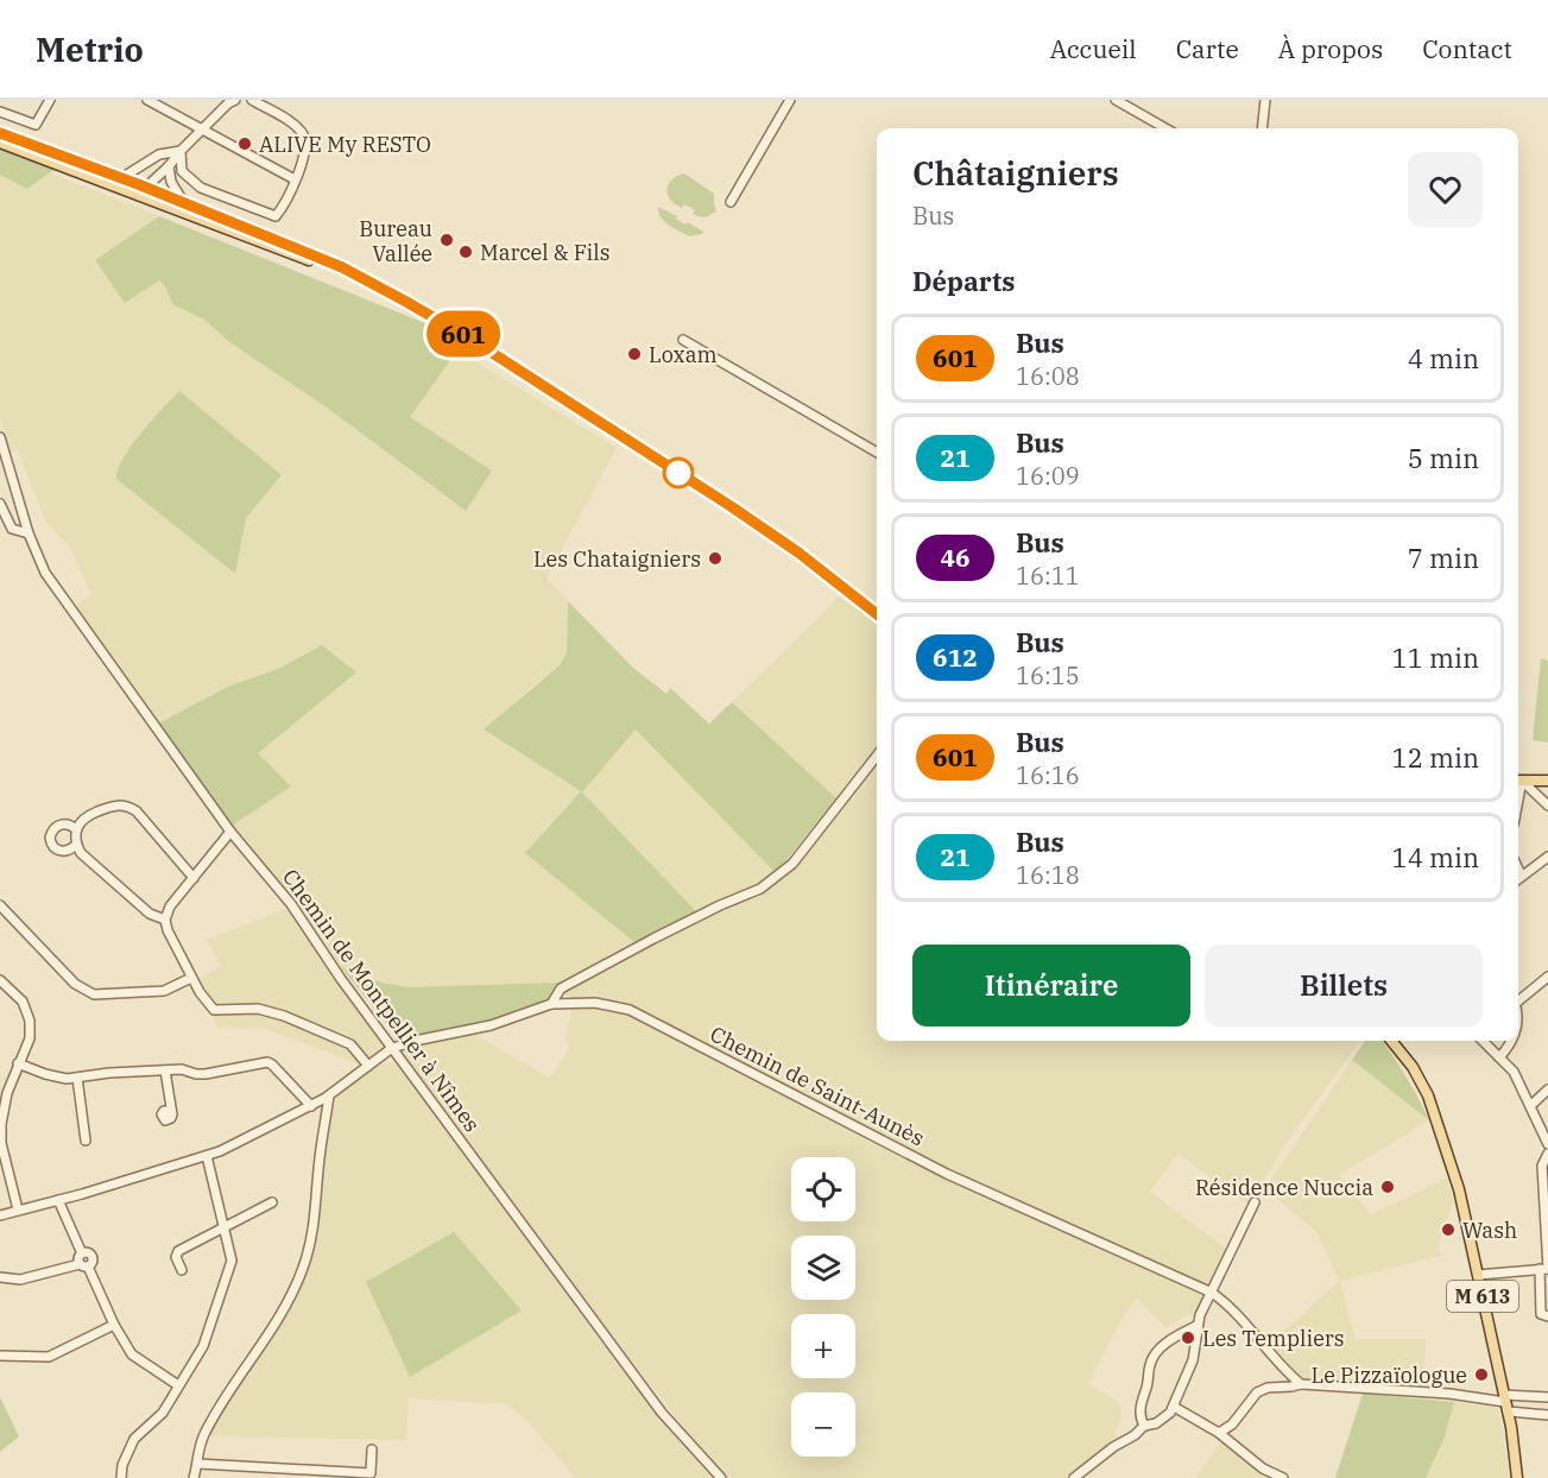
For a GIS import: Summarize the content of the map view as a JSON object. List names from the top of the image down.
{
  "streets": {
    "main road": ["M 613"],
    "street": ["Chemin de Montpellier à Nîmes", "Chemin de Saint-Aunès"]
  },
  "crossings": [
    ["Chemin de Montpellier à Nîmes", "Chemin de Saint-Aunès"]
  ],
  "places": [
    "ALIVE My RESTO",
    "Bureau Vallée",
    "Marcel & Fils",
    "Loxam",
    "Les Chataigniers",
    "Résidence Nuccia",
    "Wash",
    "Les Templiers",
    "Le Pizzaïologue"
  ],
  "lines": ["bus line 601"],
  "page": {
    "header": "Metrio",
    "nav": [
      "Accueil",
      "Carte",
      "À propos",
      "Contact"
    ],
    "on_map": "601",
    "heading": [
      ["Châtaigniers", "Bus"],
      "Départs"
    ],
    "list": [
      {
        "mark": "601",
        "name": "Bus",
        "note": "16:08",
        "value": "4 min"
      },
      {
        "mark": "21",
        "name": "Bus",
        "note": "16:09",
        "value": "5 min"
      },
      {
        "mark": "46",
        "name": "Bus",
        "note": "16:11",
        "value": "7 min"
      },
      {
        "mark": "612",
        "name": "Bus",
        "note": "16:15",
        "value": "11 min"
      },
      {
        "mark": "601",
        "name": "Bus",
        "note": "16:16",
        "value": "12 min"
      },
      {
        "mark": "21",
        "name": "Bus",
        "note": "16:18",
        "value": "14 min"
      }
    ],
    "buttons": ["Itinéraire", "Billets"],
    "map_buttons": ["+", "−"]
  }
}
